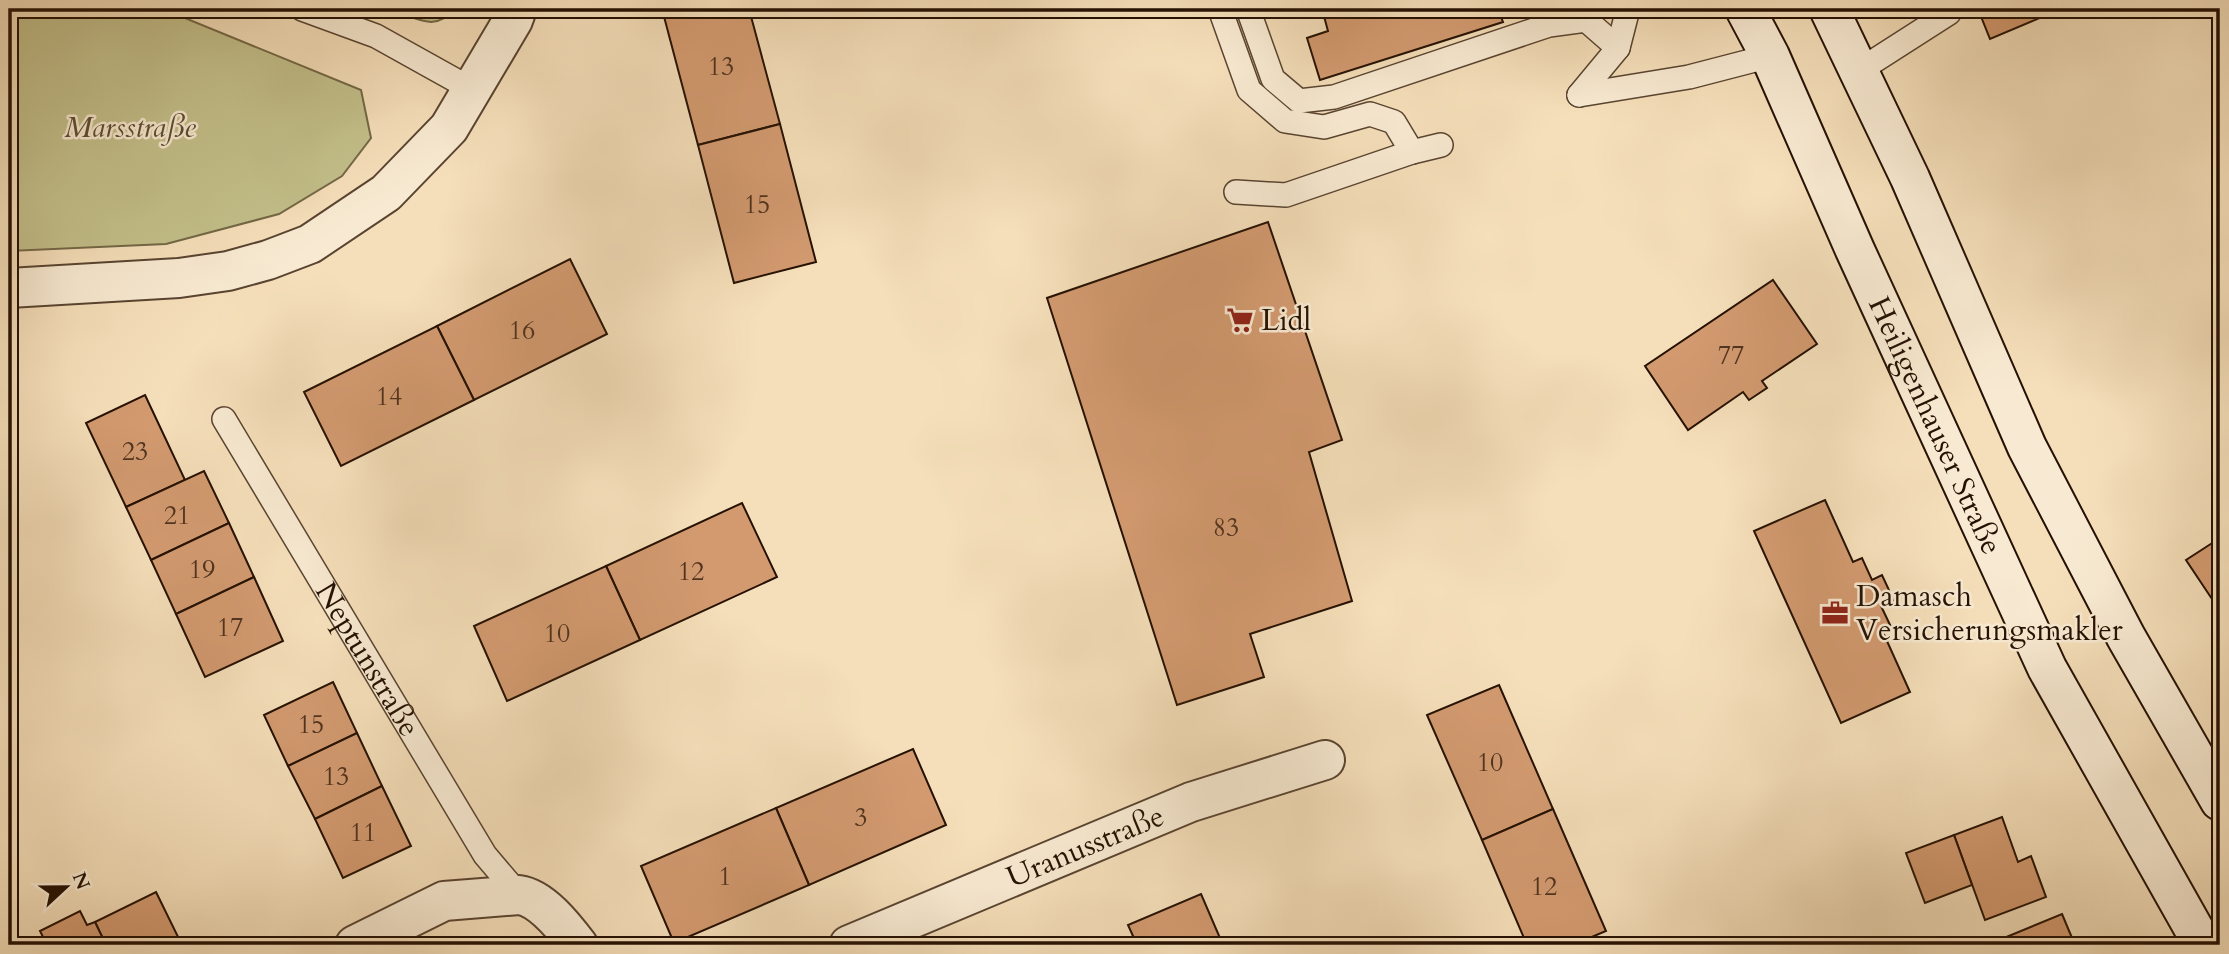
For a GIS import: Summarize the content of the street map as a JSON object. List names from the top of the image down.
{
  "streets": {
    "main road": ["Heiligenhauser Straße", "Neptunstraße", "Uranusstraße"]
  },
  "parks": ["Marsstraße"],
  "places": {
    "supermarket": ["Lidl"],
    "office": ["Damasch Versicherungsmakler"]
  },
  "house_numbers": [
    "13",
    "15",
    "16",
    "77",
    "14",
    "23",
    "21",
    "83",
    "19",
    "12",
    "17",
    "10",
    "15",
    "10",
    "13",
    "3",
    "11",
    "1",
    "12"
  ],
  "north": "right"
}
